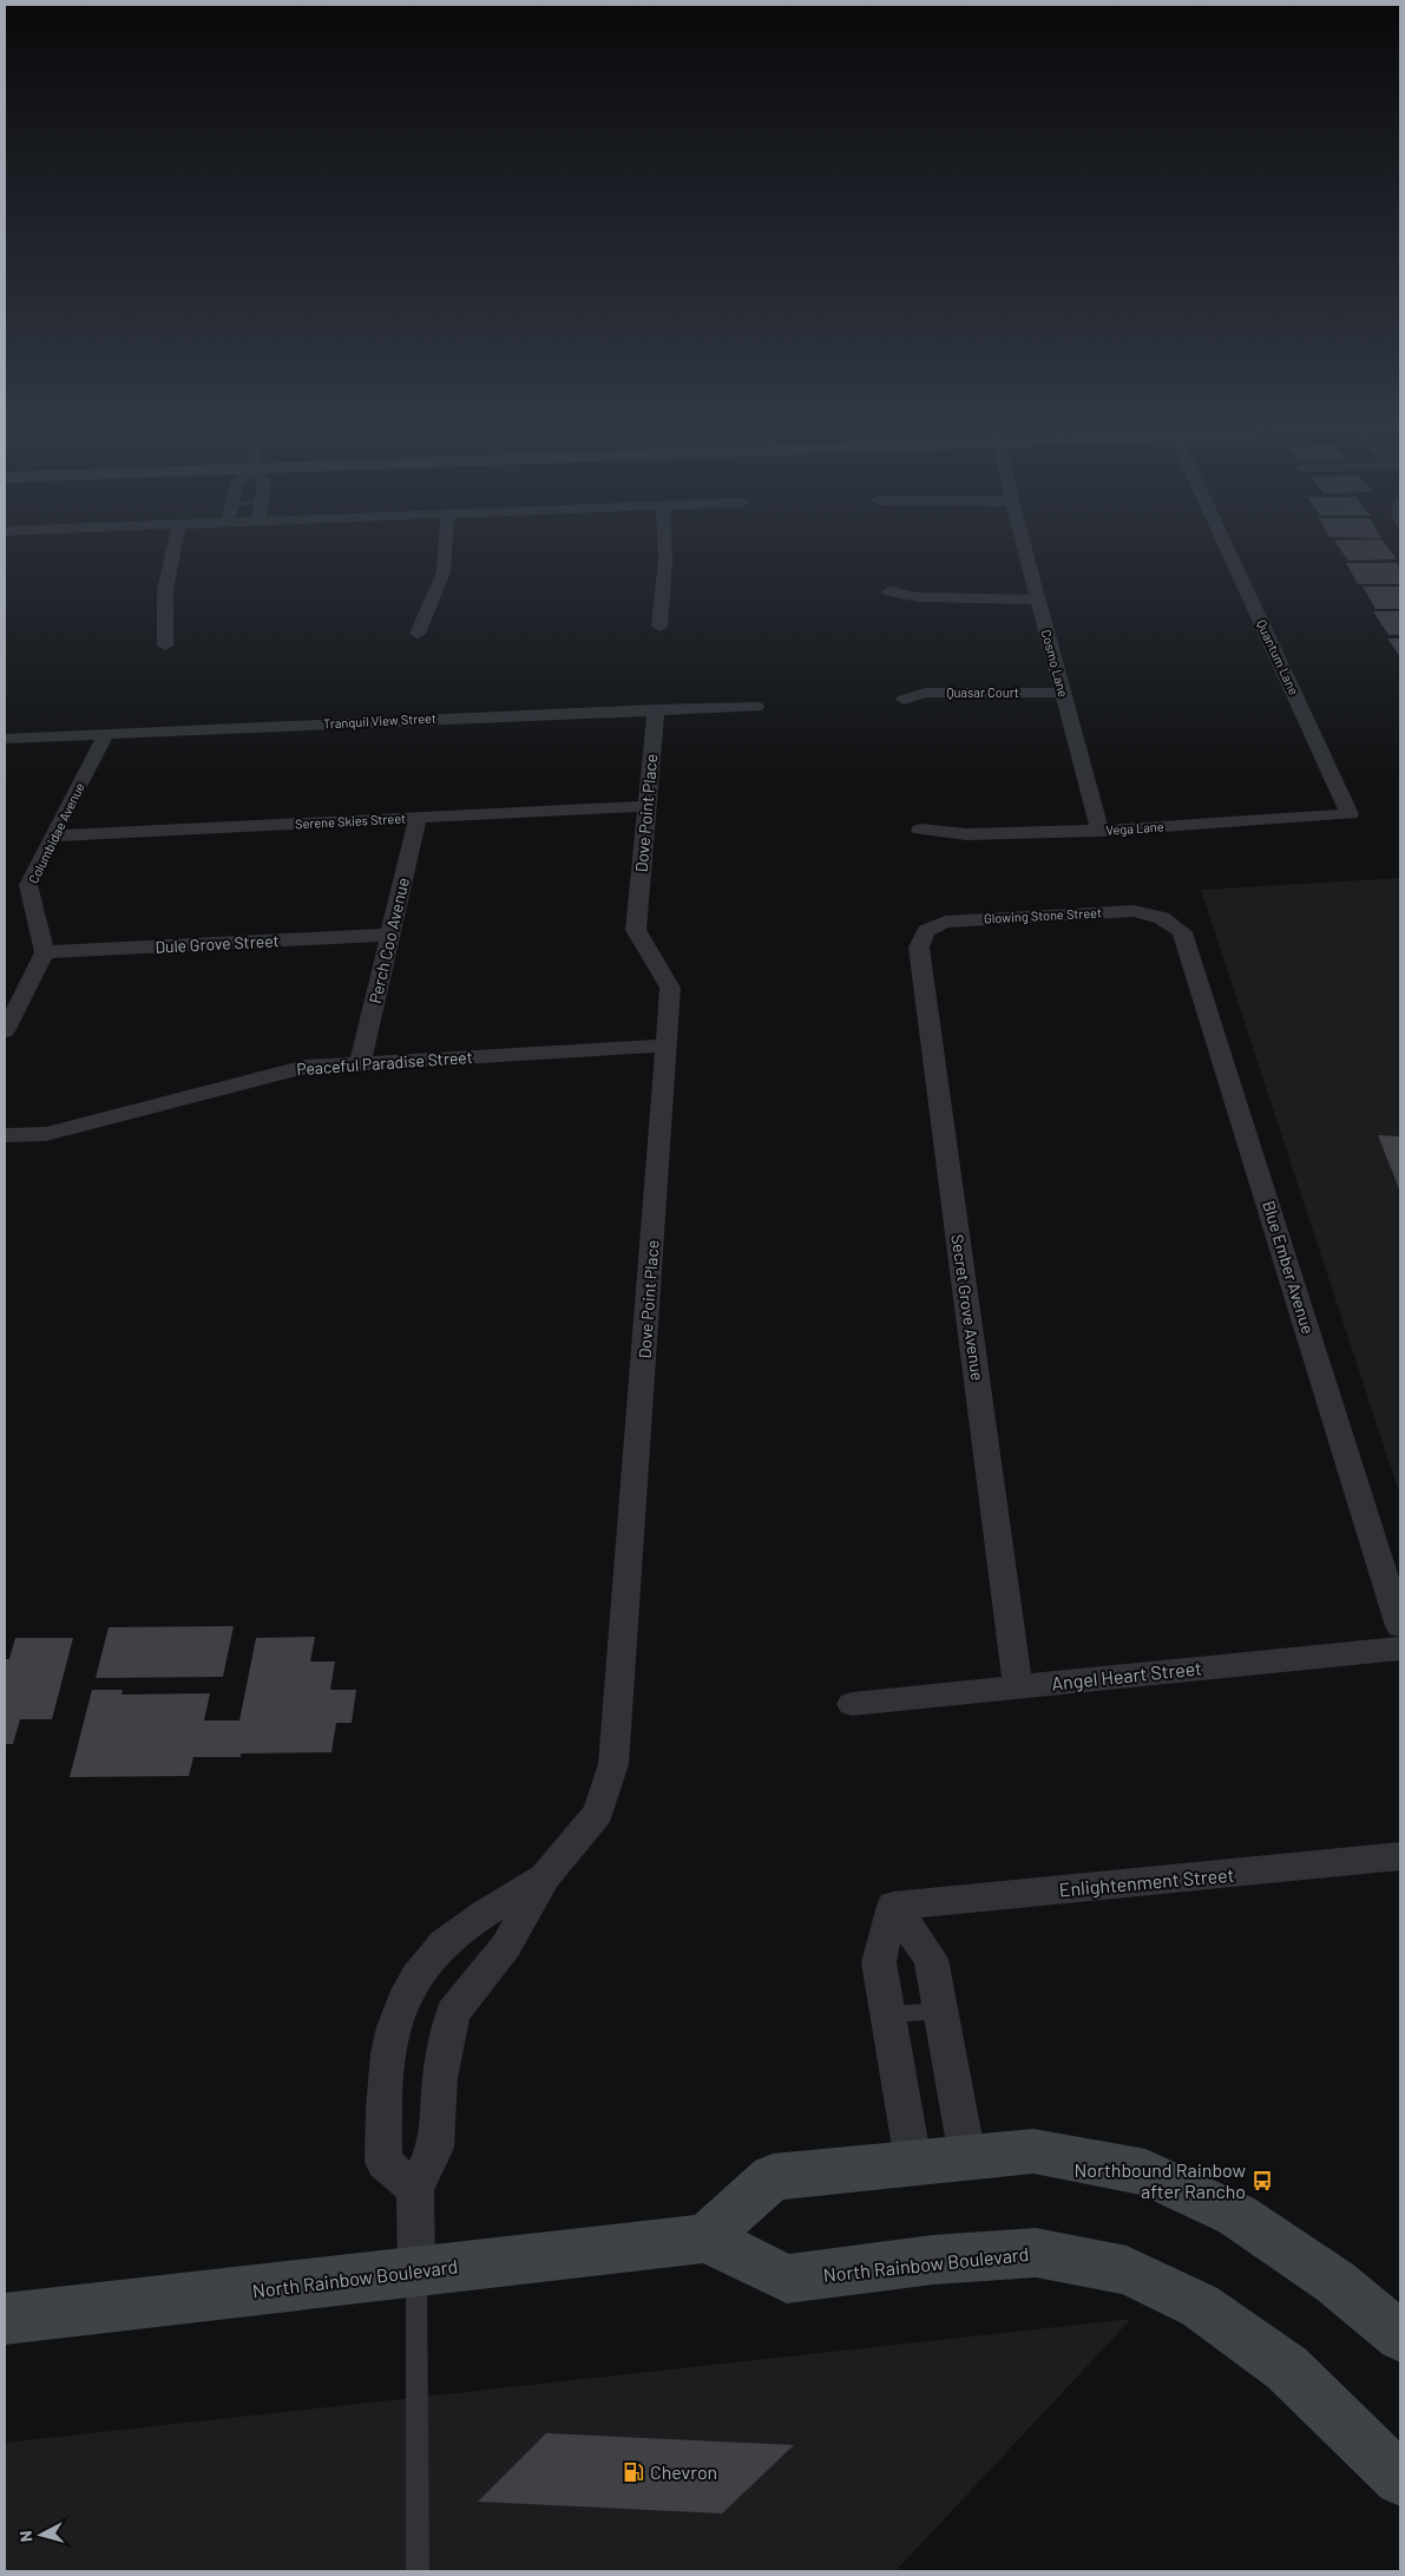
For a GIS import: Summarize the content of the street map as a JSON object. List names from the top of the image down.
{
  "streets": {
    "street": [
      "Quantum Lane",
      "Cosmo Lane",
      "Quasar Court",
      "Tranquil View Street",
      "Dove Point Place",
      "Serene Skies Street",
      "Vega Lane",
      "Columbidae Avenue",
      "Glowing Stone Street",
      "Perch Coo Avenue",
      "Dule Grove Street",
      "Peaceful Paradise Street",
      "Blue Ember Avenue",
      "Secret Grove Avenue",
      "Angel Heart Street",
      "Enlightenment Street",
      "North Rainbow Boulevard"
    ]
  },
  "crossings": [
    ["Quantum Lane", "Vega Lane"],
    ["Cosmo Lane", "Quasar Court"],
    ["Cosmo Lane", "Vega Lane"],
    ["Tranquil View Street", "Dove Point Place"],
    ["Tranquil View Street", "Columbidae Avenue"],
    ["Dove Point Place", "Serene Skies Street"],
    ["Dove Point Place", "Peaceful Paradise Street"],
    ["Dove Point Place", "North Rainbow Boulevard"],
    ["Serene Skies Street", "Columbidae Avenue"],
    ["Serene Skies Street", "Perch Coo Avenue"],
    ["Columbidae Avenue", "Dule Grove Street"],
    ["Glowing Stone Street", "Blue Ember Avenue"],
    ["Glowing Stone Street", "Secret Grove Avenue"],
    ["Perch Coo Avenue", "Dule Grove Street"],
    ["Perch Coo Avenue", "Peaceful Paradise Street"],
    ["Secret Grove Avenue", "Angel Heart Street"]
  ],
  "places": {
    "bus stop": ["Northbound Rainbow after Rancho"],
    "fuel station": ["Chevron"]
  },
  "north": "left"
}
